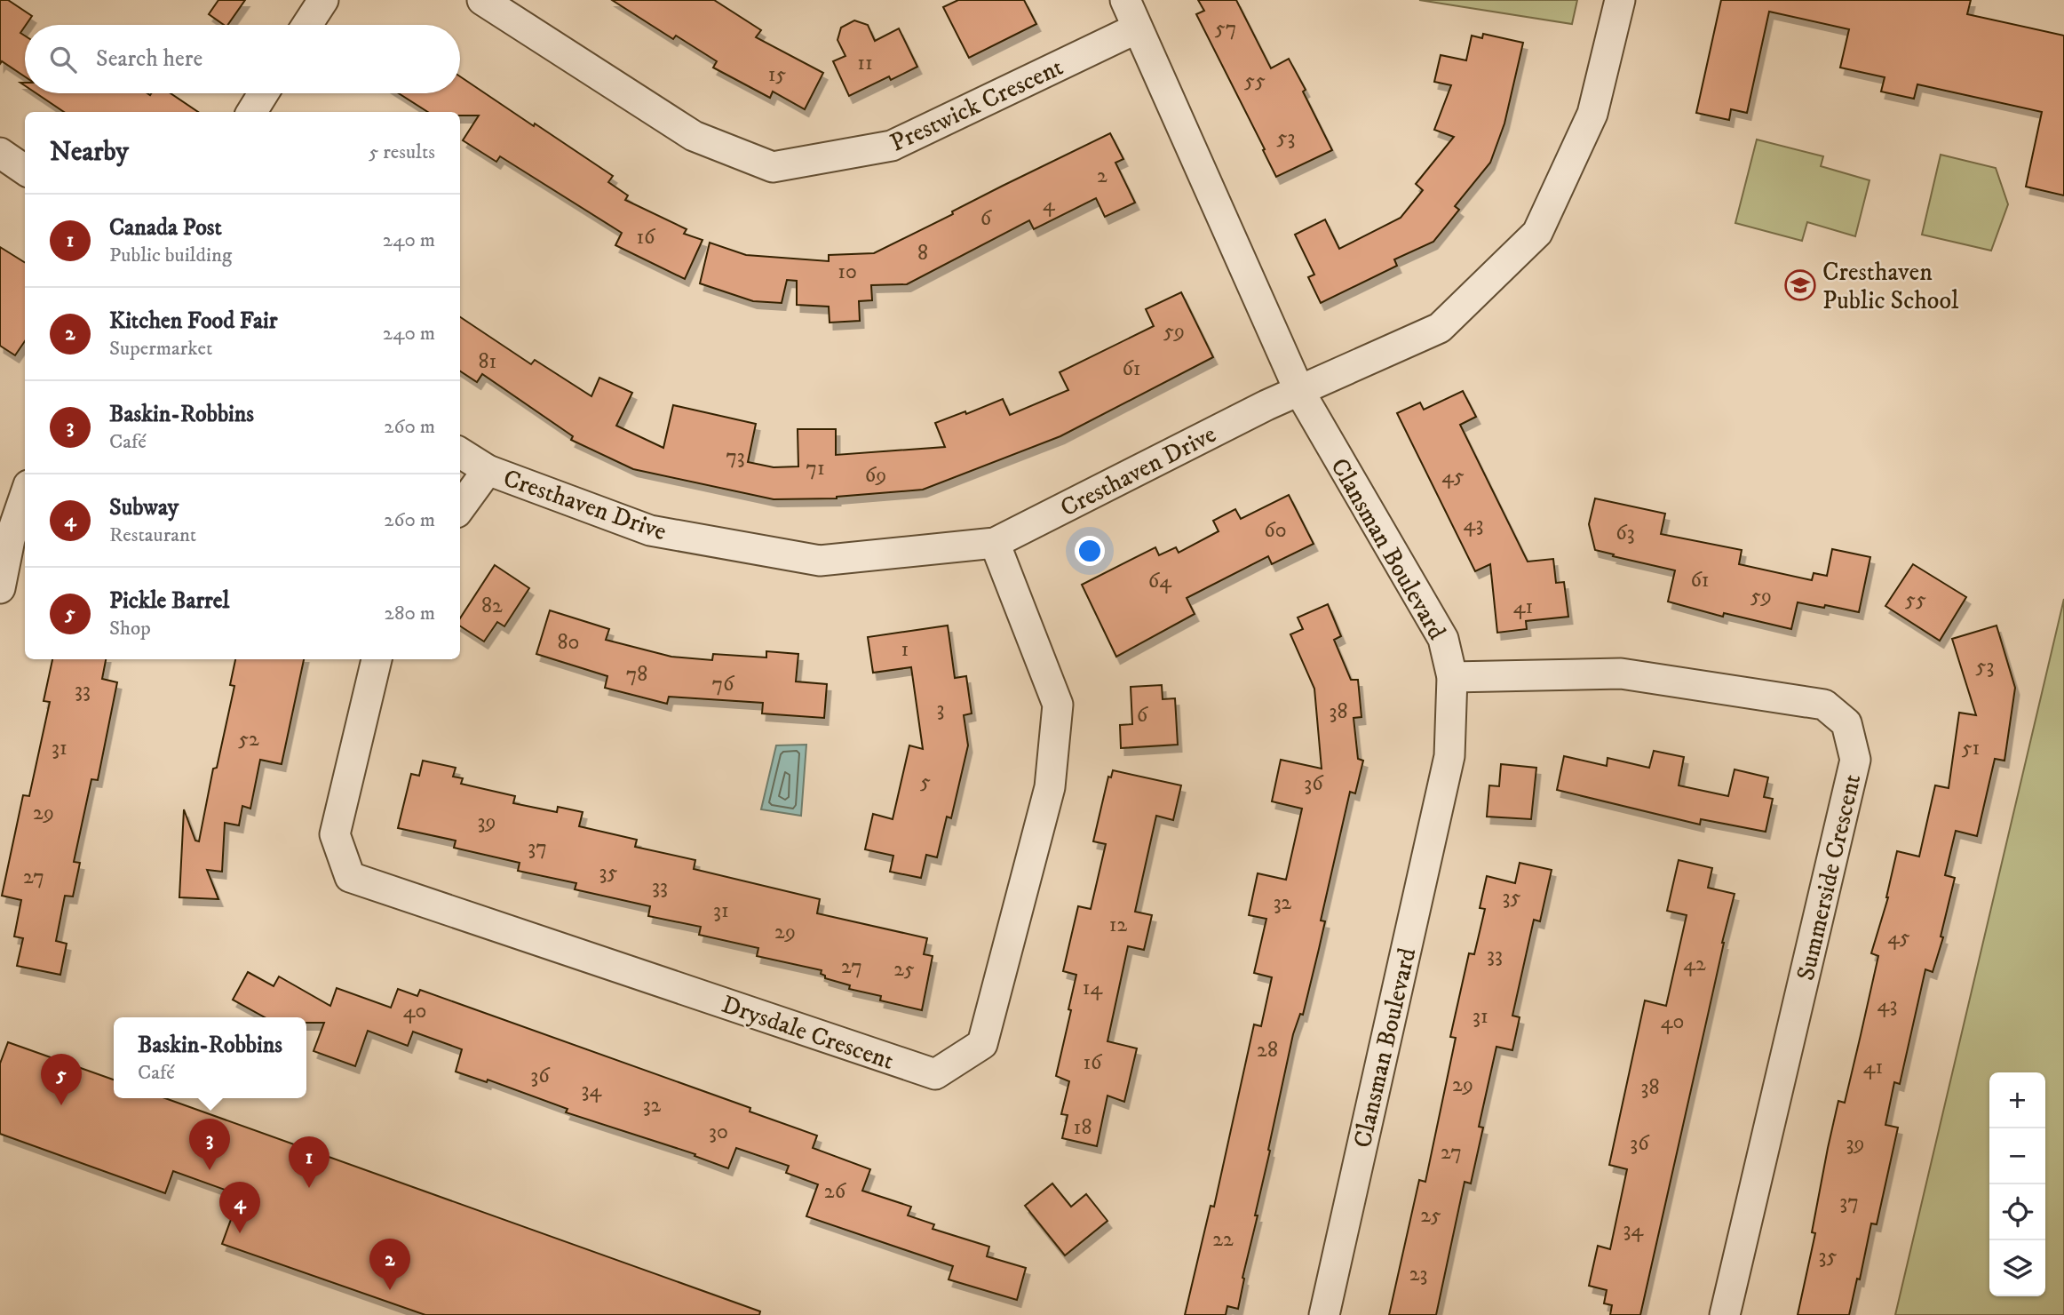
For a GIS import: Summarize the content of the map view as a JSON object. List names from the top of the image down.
{
  "streets": {
    "street": [
      "Prestwick Crescent",
      "Cresthaven Drive",
      "Clansman Boulevard",
      "Summerside Crescent",
      "Drysdale Crescent"
    ]
  },
  "crossings": [
    ["Prestwick Crescent", "Clansman Boulevard"],
    ["Cresthaven Drive", "Clansman Boulevard"],
    ["Cresthaven Drive", "Drysdale Crescent"],
    ["Clansman Boulevard", "Summerside Crescent"]
  ],
  "places": {
    "school or university": ["Cresthaven Public School"]
  },
  "house_numbers": [
    "57",
    "11",
    "15",
    "55",
    "53",
    "2",
    "4",
    "6",
    "16",
    "8",
    "10",
    "59",
    "81",
    "61",
    "73",
    "71",
    "69",
    "45",
    "43",
    "60",
    "63",
    "61",
    "64",
    "59",
    "55",
    "82",
    "41",
    "80",
    "1",
    "53",
    "78",
    "76",
    "33",
    "3",
    "38",
    "6",
    "52",
    "31",
    "51",
    "5",
    "36",
    "29",
    "39",
    "37",
    "35",
    "27",
    "33",
    "35",
    "32",
    "31",
    "12",
    "29",
    "45",
    "33",
    "42",
    "27",
    "25",
    "14",
    "43",
    "40",
    "31",
    "40",
    "28",
    "16",
    "41",
    "36",
    "29",
    "38",
    "34",
    "32",
    "18",
    "30",
    "36",
    "39",
    "27",
    "26",
    "37",
    "25",
    "34",
    "22",
    "35",
    "23"
  ],
  "page": {
    "search": "Search here",
    "heading": ["Nearby", "5 results"],
    "list": [
      {
        "mark": "1",
        "name": "Canada Post",
        "note": "Public building",
        "value": "240 m"
      },
      {
        "mark": "2",
        "name": "Kitchen Food Fair",
        "note": "Supermarket",
        "value": "240 m"
      },
      {
        "mark": "3",
        "name": "Baskin-Robbins",
        "note": "Café",
        "value": "260 m"
      },
      {
        "mark": "4",
        "name": "Subway",
        "note": "Restaurant",
        "value": "260 m"
      },
      {
        "mark": "5",
        "name": "Pickle Barrel",
        "note": "Shop",
        "value": "280 m"
      }
    ],
    "popup": ["Baskin-Robbins", "Café"],
    "pins": [
      "5",
      "3",
      "1",
      "4",
      "2"
    ],
    "map_buttons": ["+", "−"]
  }
}
